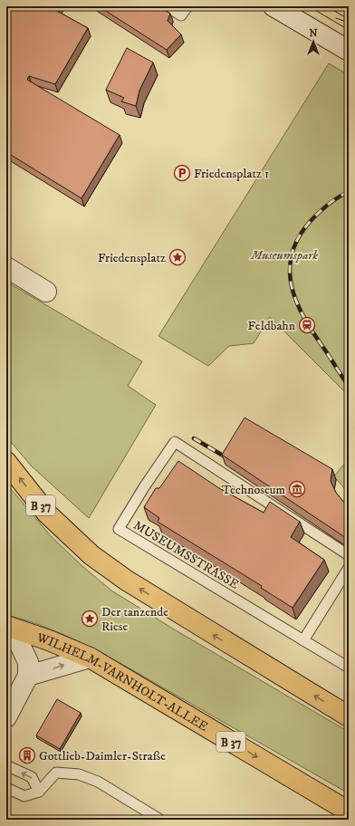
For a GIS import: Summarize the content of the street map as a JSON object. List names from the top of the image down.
{
  "streets": {
    "main road": ["B 37", "WILHELM-VARNHOLT-ALLEE"],
    "lane": ["MUSEUMSSTRASSE"]
  },
  "parks": ["Museumspark"],
  "places": {
    "parking": ["Friedensplatz 1"],
    "place": ["Friedensplatz", "Der tanzende Riese"],
    "station": ["Feldbahn"],
    "museum": ["Technoseum"],
    "building": ["Gottlieb-Daimler-Straße"]
  },
  "north": "top"
}
